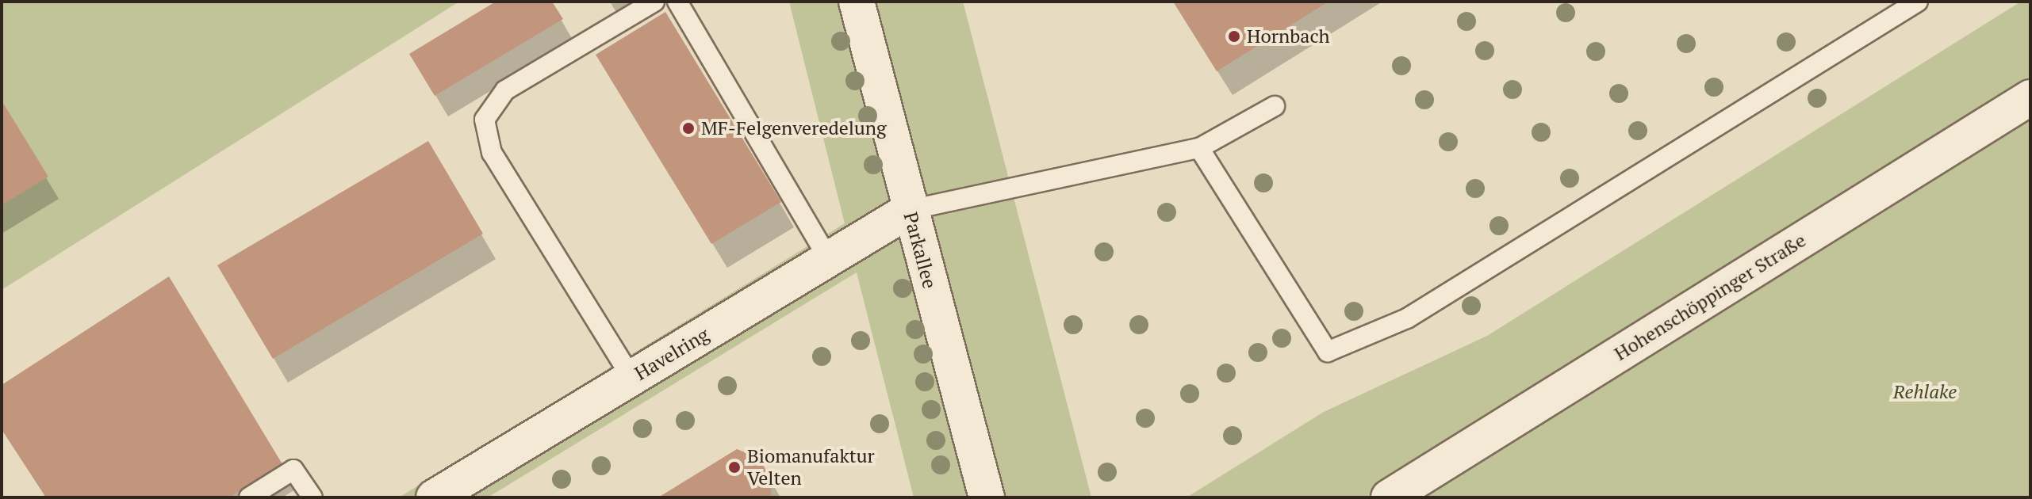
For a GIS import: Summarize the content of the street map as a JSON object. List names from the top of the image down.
{
  "streets": {
    "street": ["Parkallee", "Hohenschöppinger Straße", "Havelring"]
  },
  "crossings": [
    ["Parkallee", "Havelring"]
  ],
  "parks": ["Rehlake"],
  "places": ["Hornbach", "MF-Felgenveredelung", "Biomanufaktur Velten"]
}
